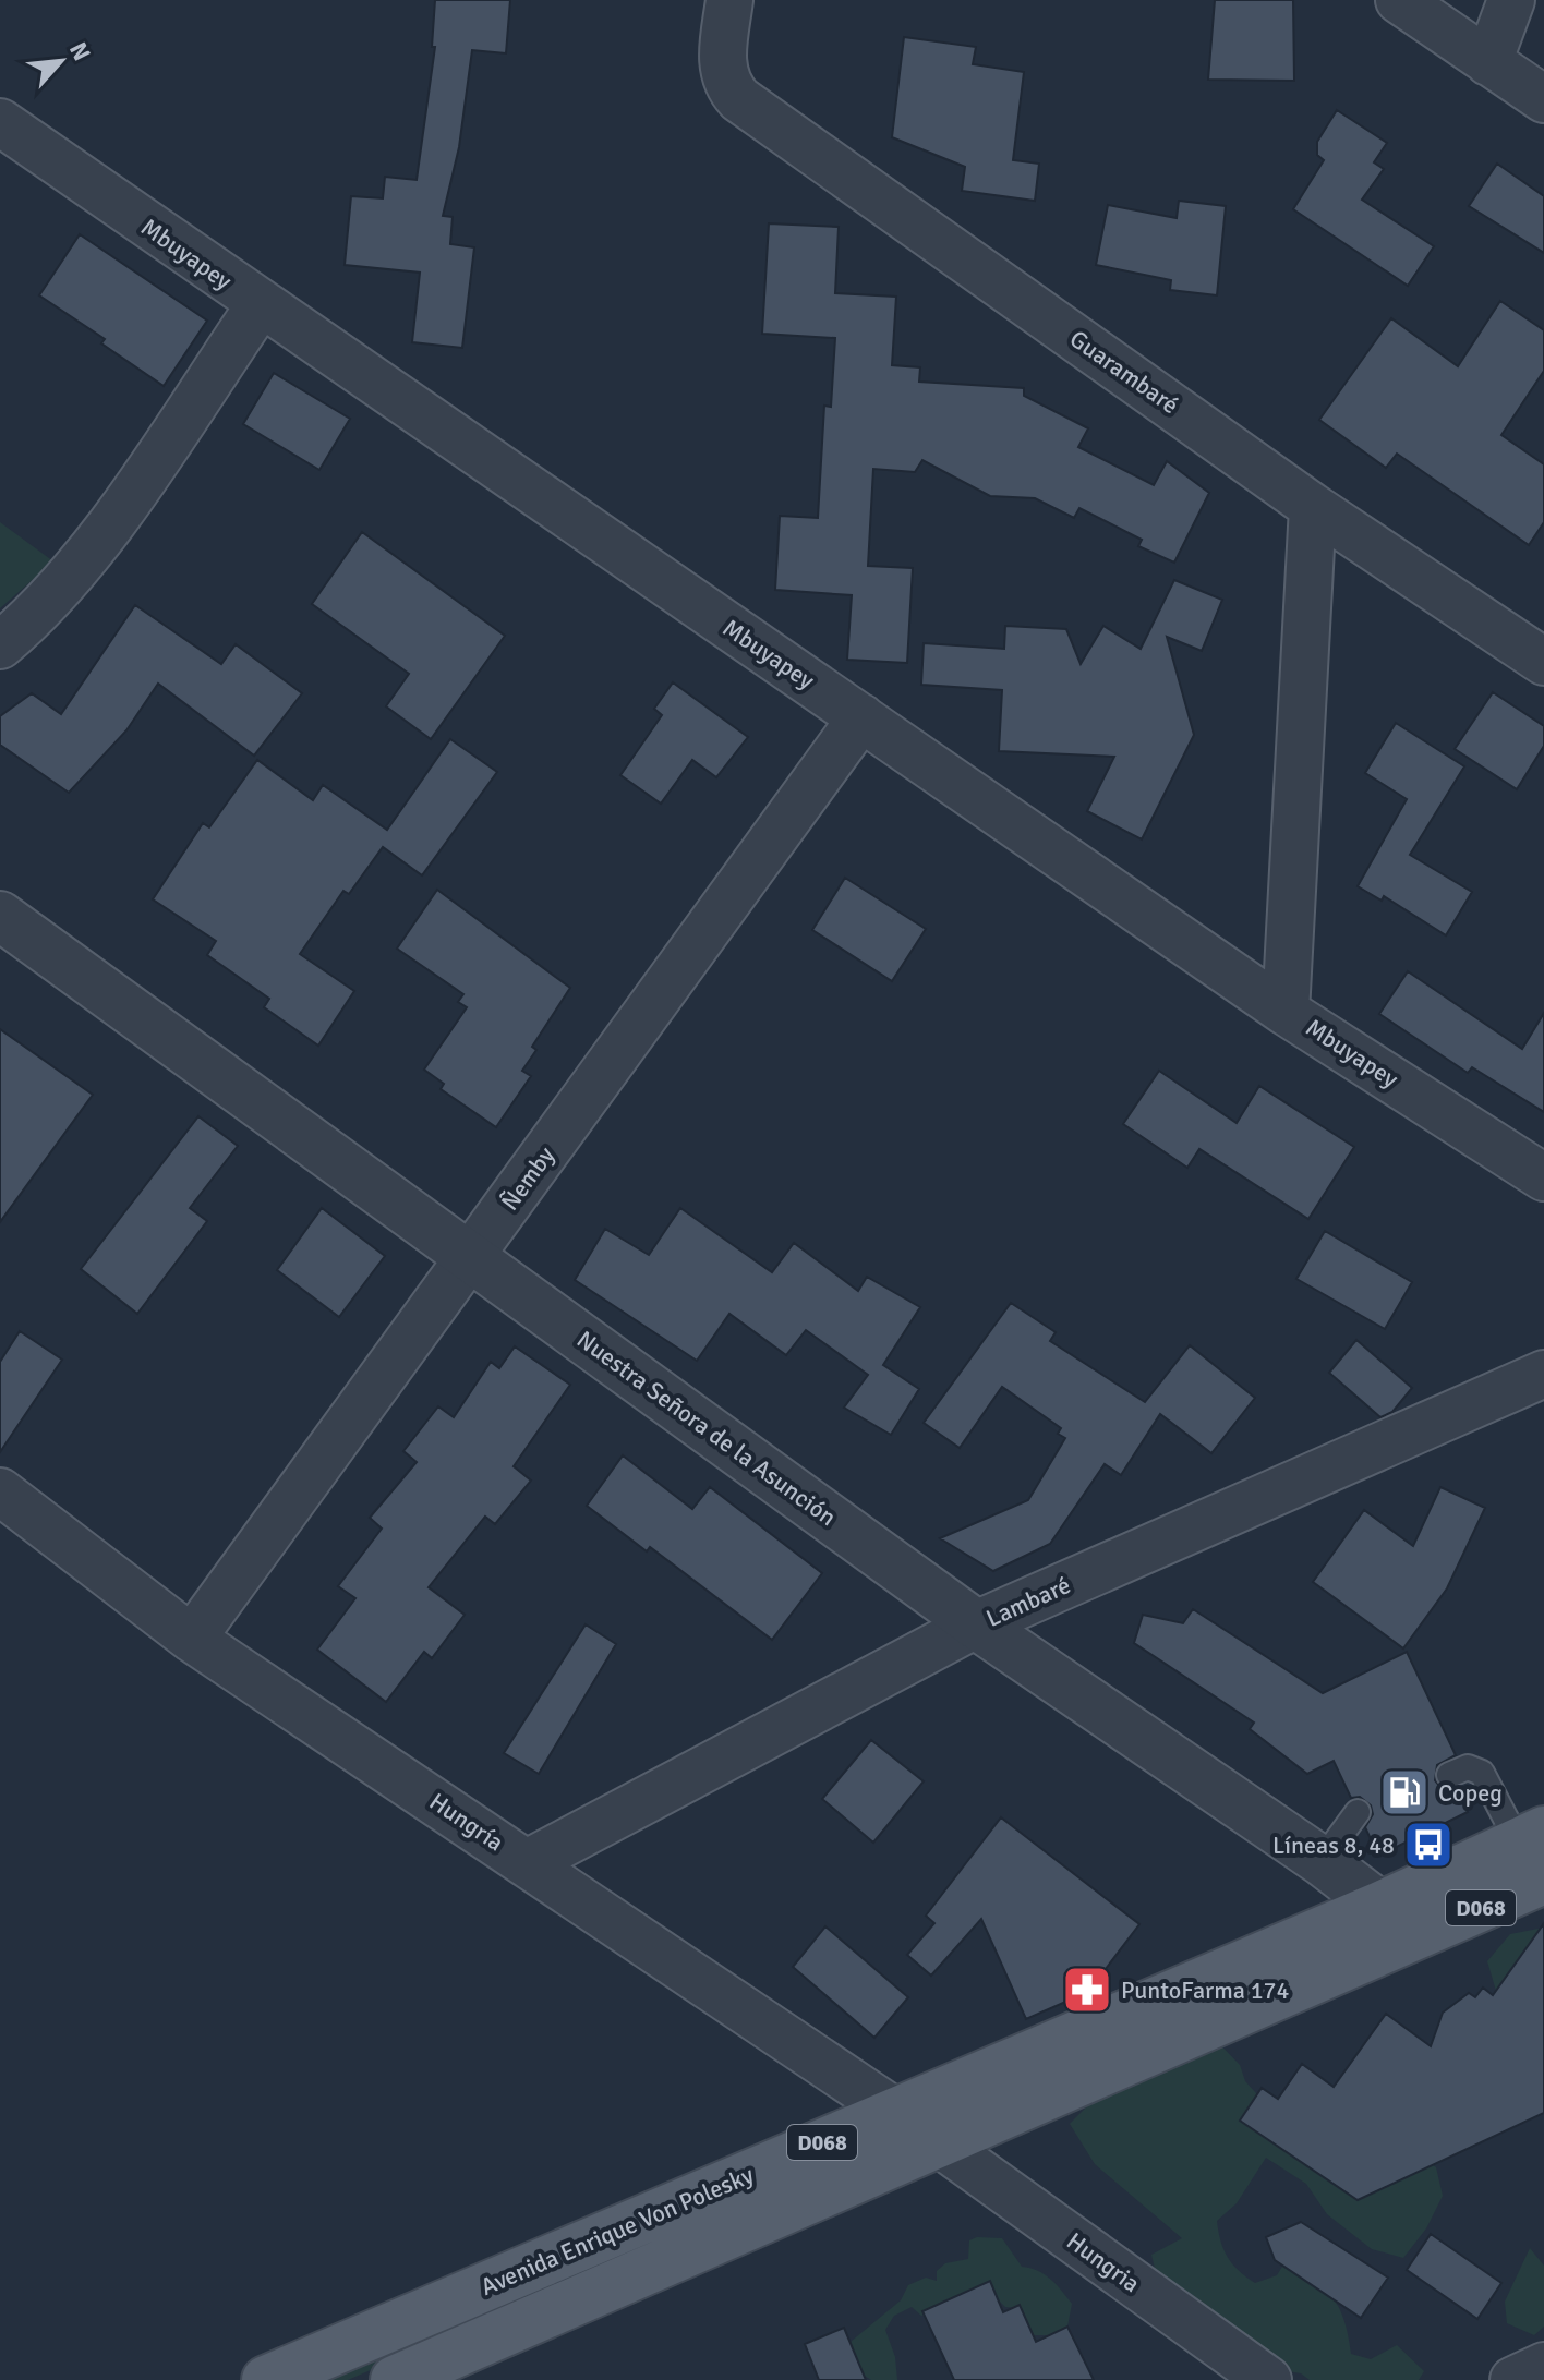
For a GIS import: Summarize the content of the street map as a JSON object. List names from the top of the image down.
{
  "streets": {
    "main road": ["D068", "Avenida Enrique Von Polesky"],
    "street": [
      "Mbuyapey",
      "Guarambaré",
      "Ñemby",
      "Nuestra Señora de la Asunción",
      "Lambaré",
      "Hungría",
      "Hungria"
    ]
  },
  "crossings": [
    ["Mbuyapey", "Ñemby"],
    ["Ñemby", "Nuestra Señora de la Asunción"],
    ["Ñemby", "Hungría"],
    ["Nuestra Señora de la Asunción", "Lambaré"],
    ["Nuestra Señora de la Asunción", "Avenida Enrique Von Polesky"],
    ["Lambaré", "Hungría"],
    ["Hungría", "Avenida Enrique Von Polesky"],
    ["Hungría", "Hungria"],
    ["Avenida Enrique Von Polesky", "Hungria"]
  ],
  "places": {
    "fuel station": ["Copeg"],
    "bus stop": ["Líneas 8, 48"],
    "pharmacy": ["PuntoFarma 174"]
  },
  "north": "top right"
}
